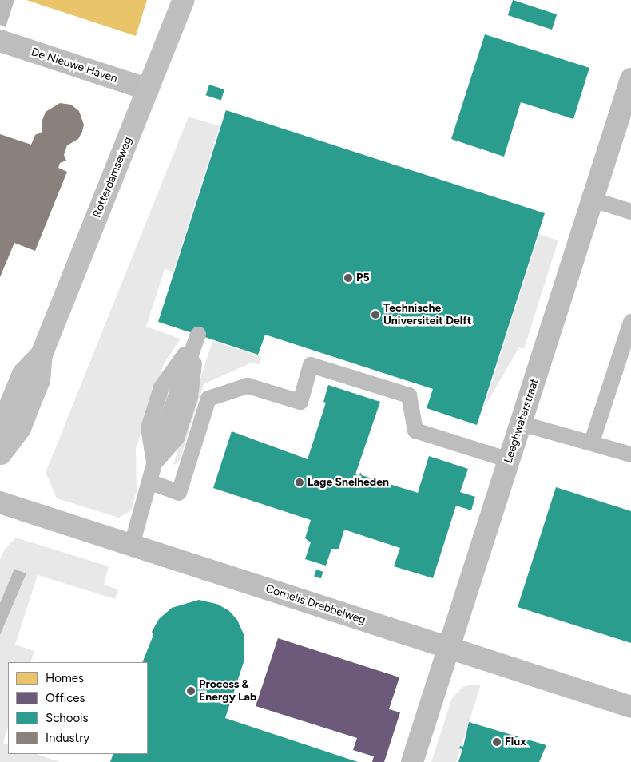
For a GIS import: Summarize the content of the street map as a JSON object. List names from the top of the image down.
{
  "streets": {
    "street": [
      "De Nieuwe Haven",
      "Rotterdamseweg",
      "Leeghwaterstraat",
      "Cornelis Drebbelweg"
    ]
  },
  "crossings": [
    ["De Nieuwe Haven", "Rotterdamseweg"],
    ["Leeghwaterstraat", "Cornelis Drebbelweg"]
  ],
  "places": [
    "P5",
    "Technische Universiteit Delft",
    "Lage Snelheden",
    "Process & Energy Lab",
    "Flux"
  ],
  "legend": [
    "Homes",
    "Offices",
    "Schools",
    "Industry"
  ]
}
